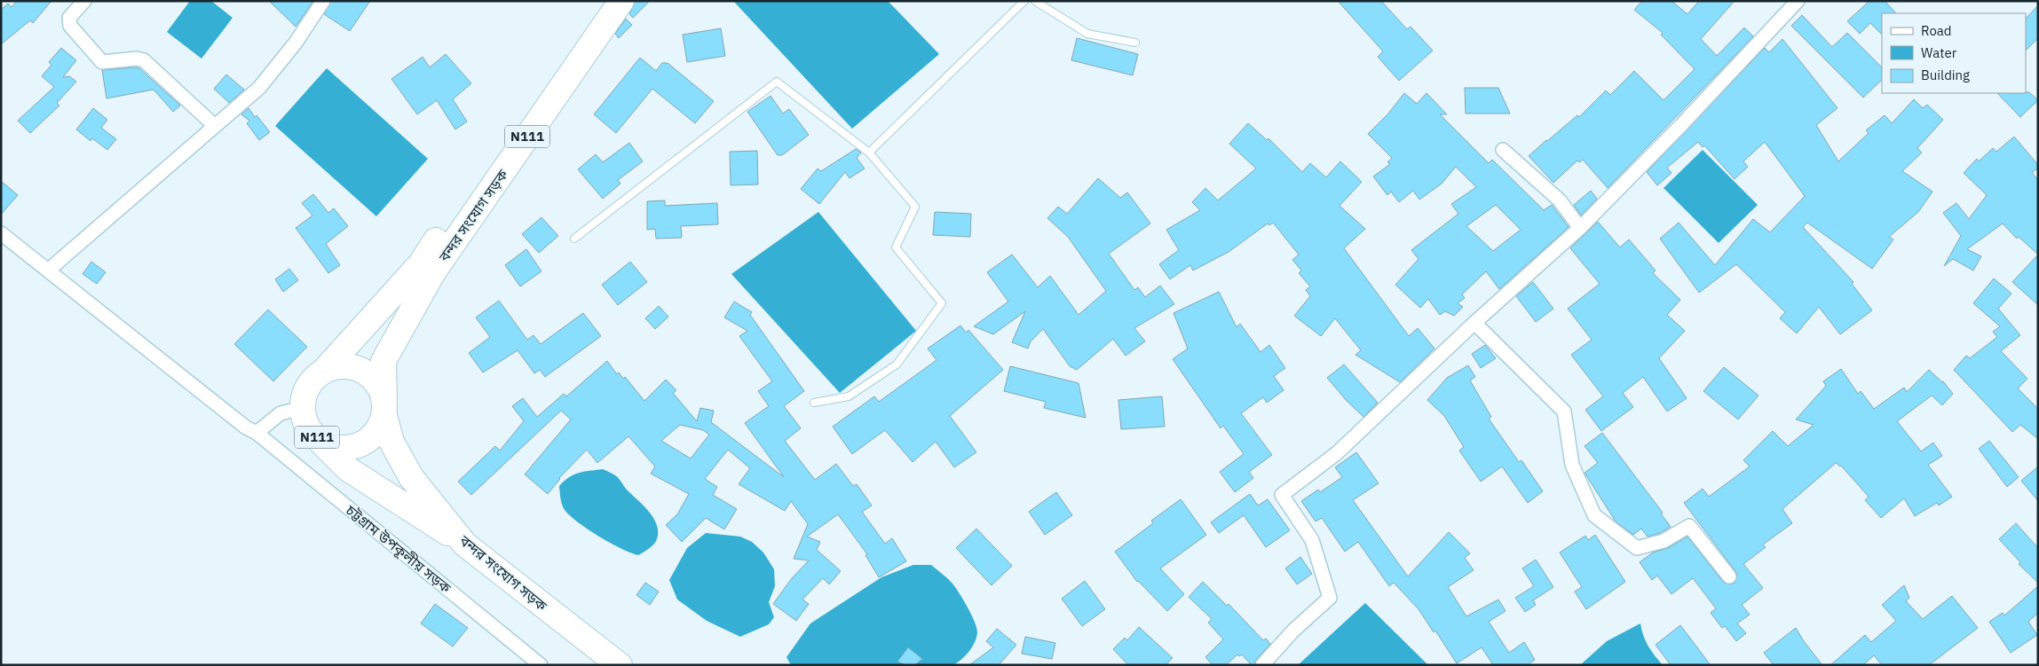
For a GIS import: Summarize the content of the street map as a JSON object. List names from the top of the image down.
{
  "streets": {
    "highway": ["N111", "বন্দর সংযোগ সড়ক"],
    "street": ["চট্টগ্রাম উপকূলীয় সড়ক"]
  },
  "crossings": [
    ["N111", "বন্দর সংযোগ সড়ক"]
  ],
  "legend": ["Road", "Water", "Building"]
}
